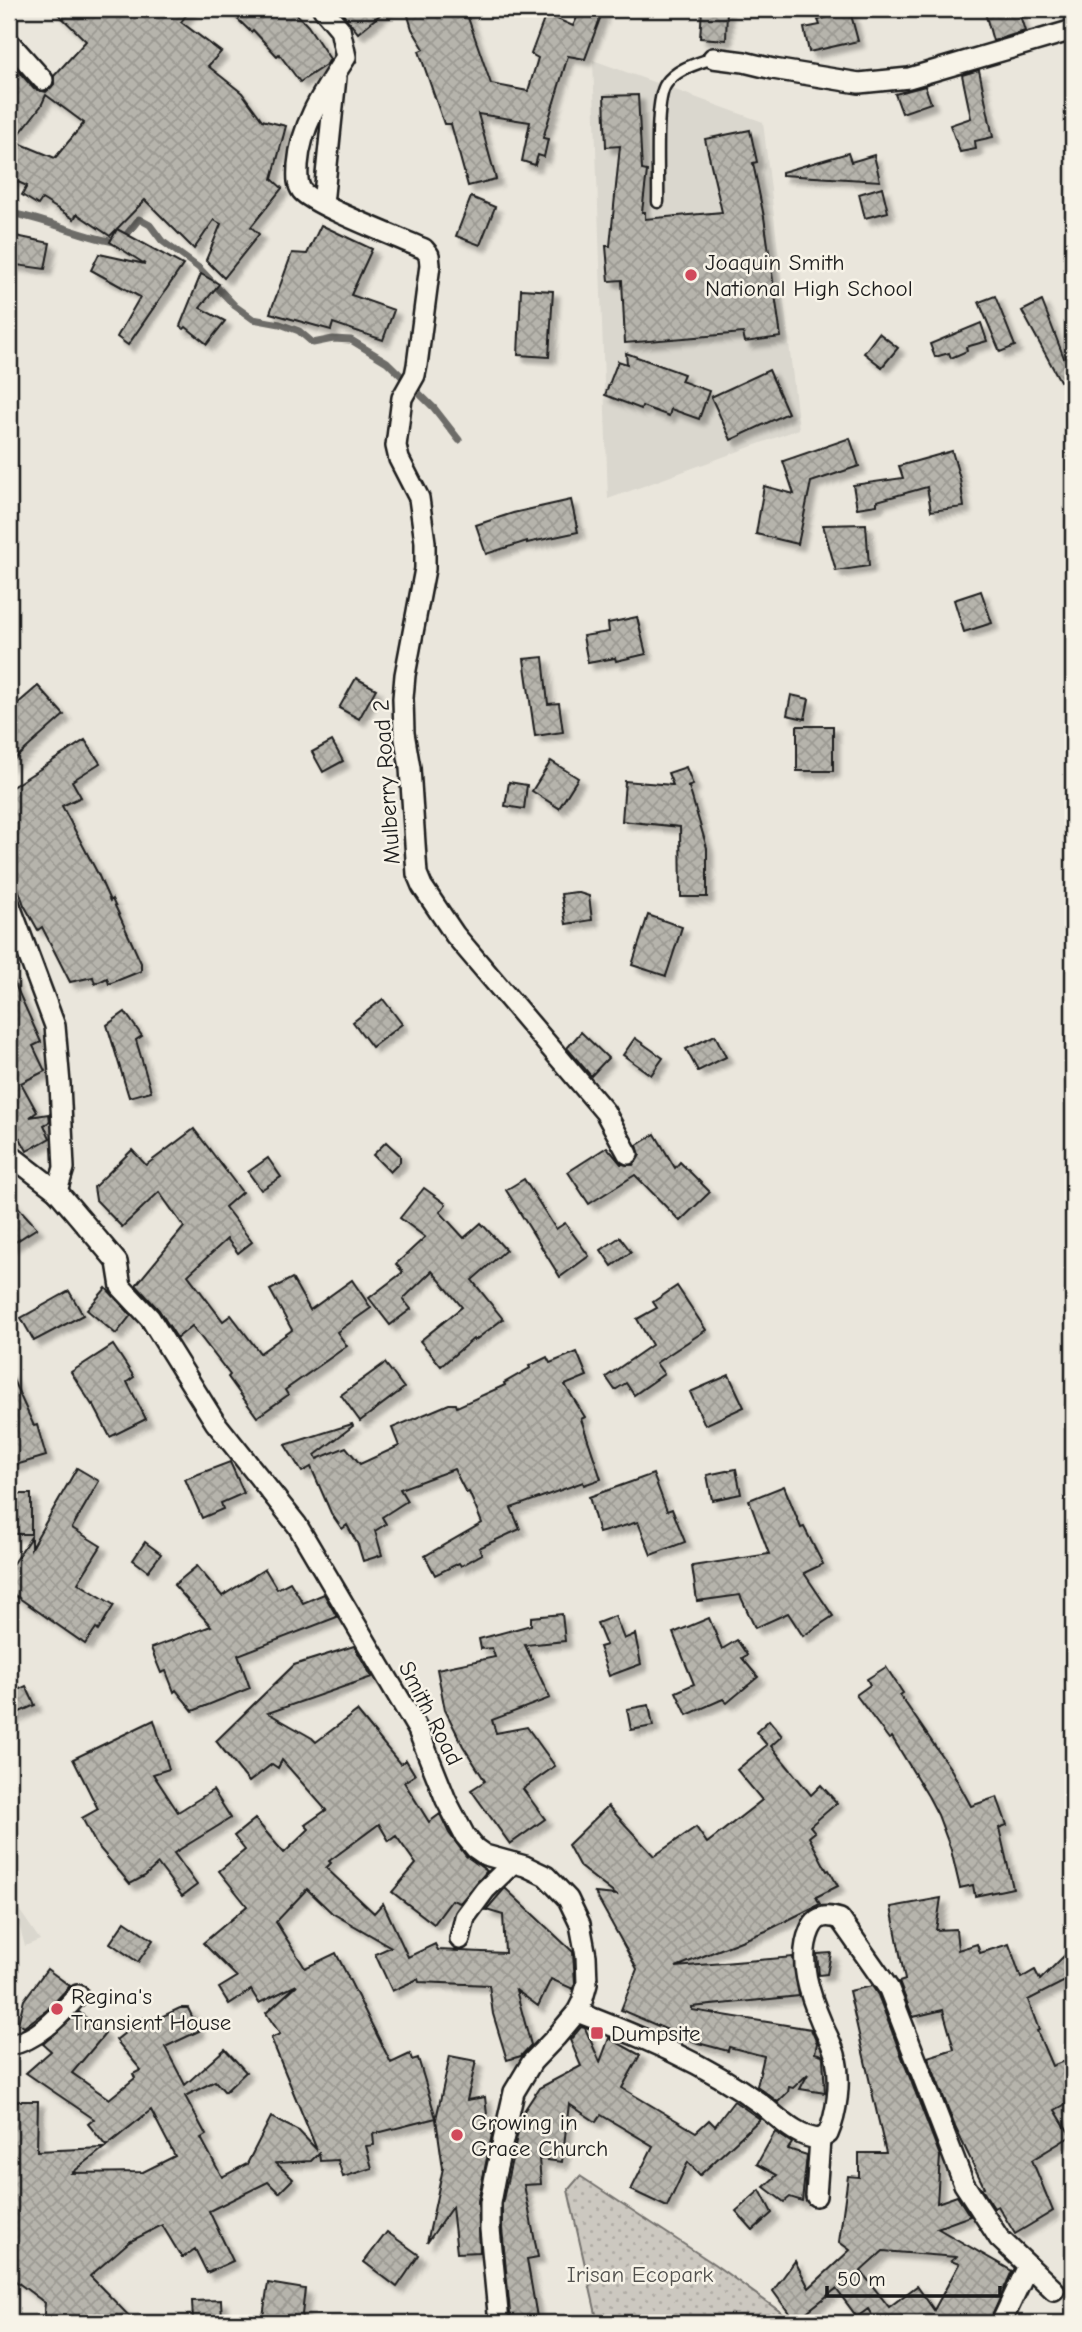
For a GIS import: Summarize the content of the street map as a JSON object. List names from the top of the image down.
{
  "streets": {
    "street": ["Mulberry Road 2", "Smith Road"]
  },
  "parks": ["Irisan Ecopark"],
  "places": {
    "other": ["Joaquin Smith National High School", "Regina's Transient House", "Growing in Grace Church"],
    "transit": ["Dumpsite"]
  },
  "scale_bar": "50 m"
}
